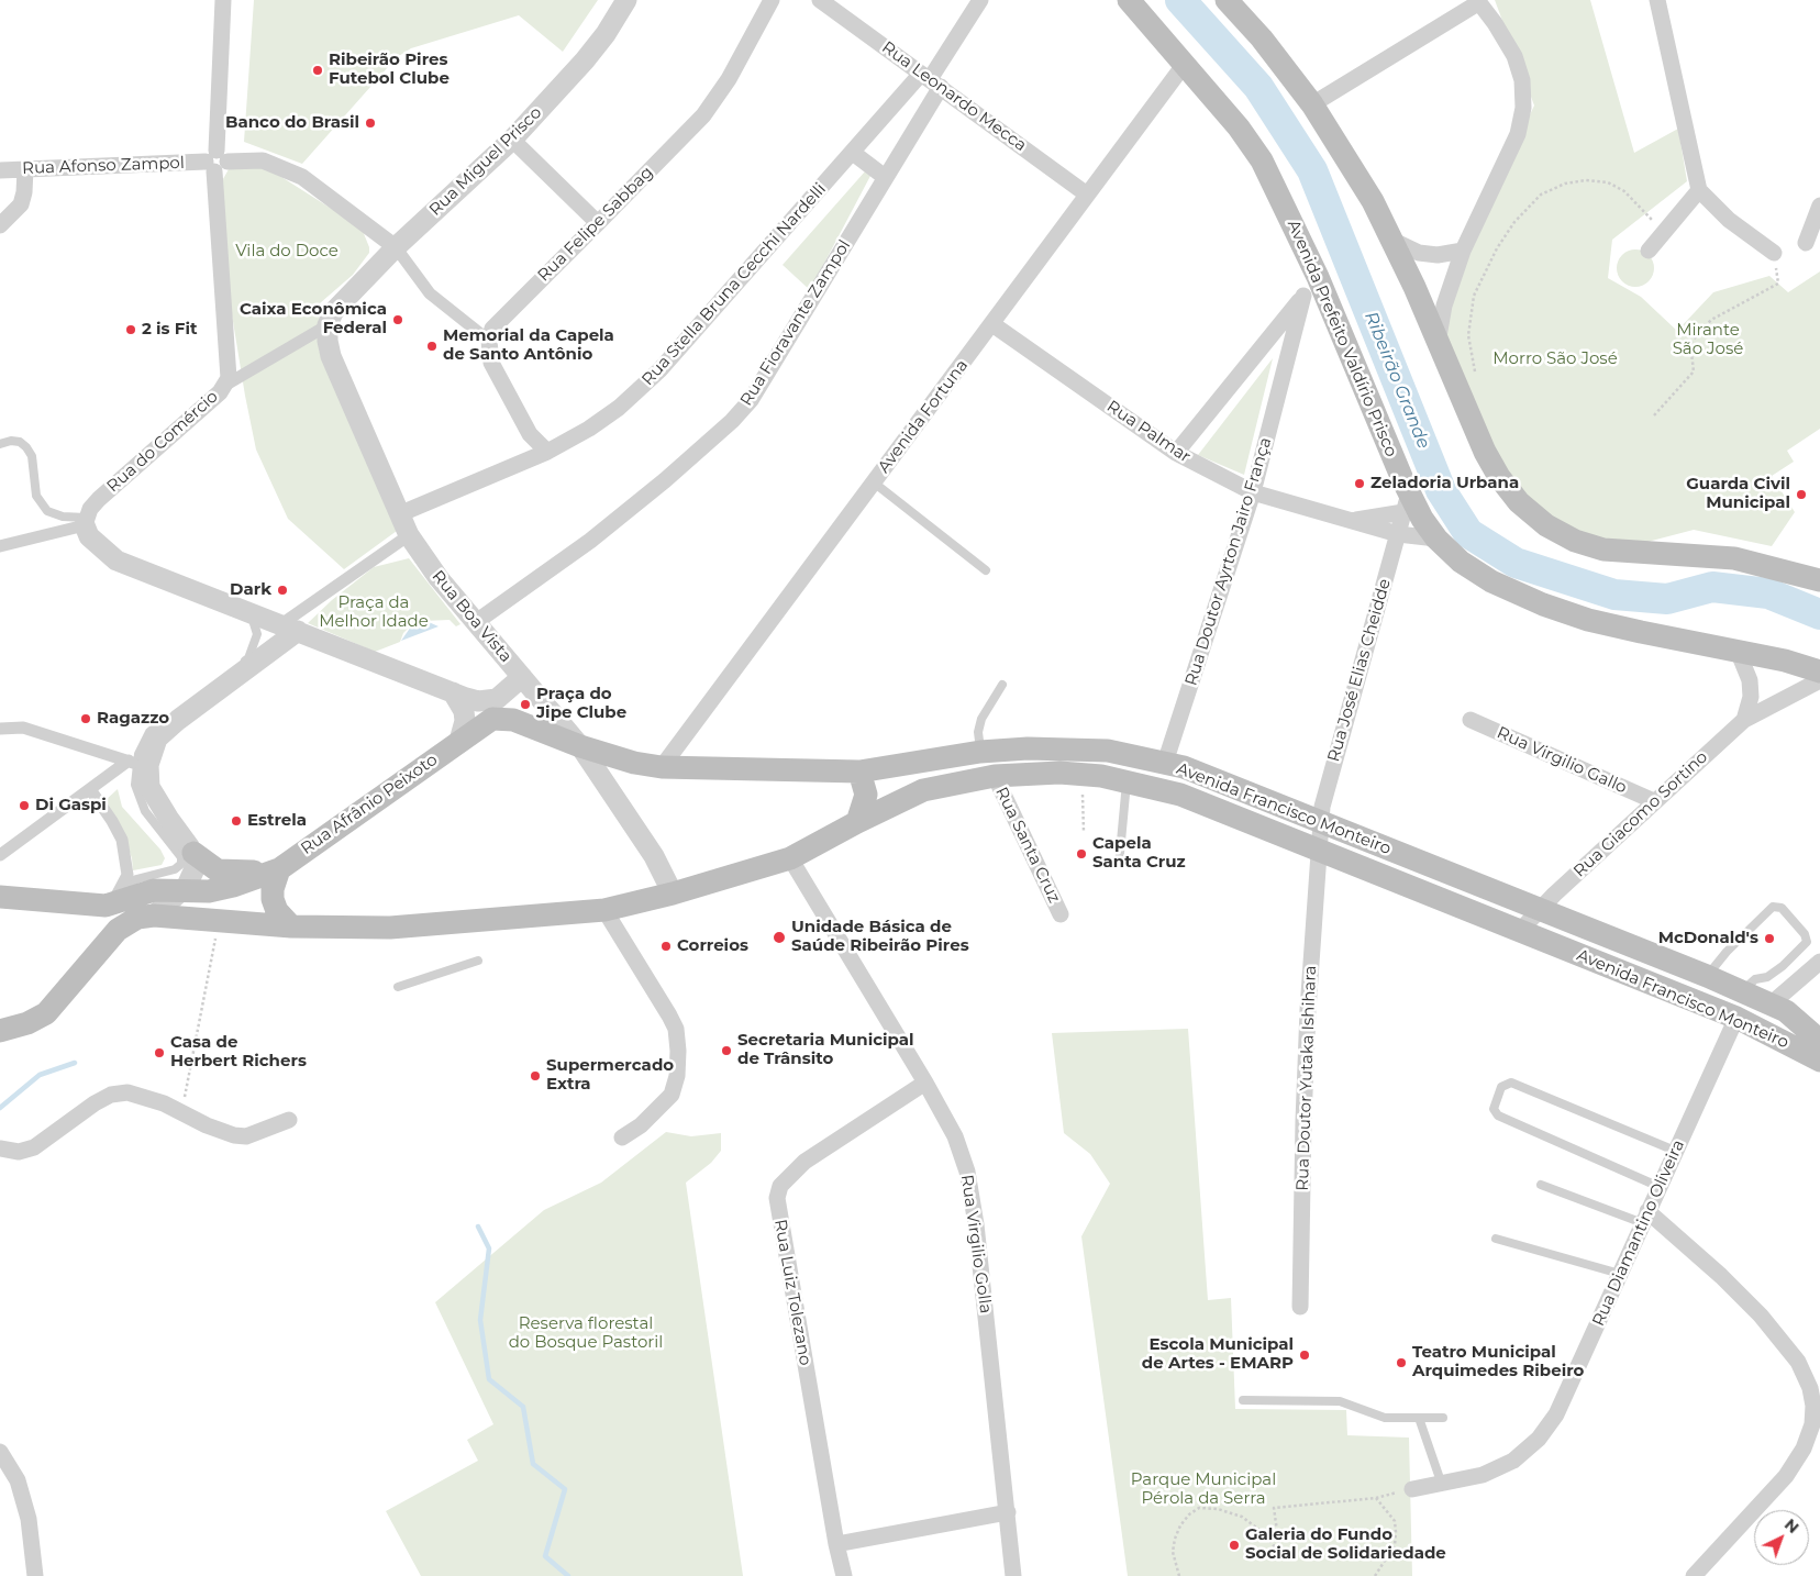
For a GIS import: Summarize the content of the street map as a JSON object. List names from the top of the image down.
{
  "streets": {
    "main road": ["Avenida Prefeito Valdírio Prisco", "Rua Afrânio Peixoto", "Avenida Francisco Monteiro"],
    "street": [
      "Rua Leonardo Mecca",
      "Rua Miguel Prisco",
      "Rua Afonso Zampol",
      "Rua Felipe Sabbag",
      "Rua Stella Bruna Cecchi Nardelli",
      "Rua Fioravante Zampol",
      "Avenida Fortuna",
      "Rua Palmar",
      "Rua do Comércio",
      "Rua Doutor Ayrton Jairo França",
      "Rua Boa Vista",
      "Rua José Elias Cheidde",
      "Rua Virgilio Gallo",
      "Rua Giacomo Sortino",
      "Rua Santa Cruz",
      "Rua Doutor Yutaka Ishihara",
      "Rua Diamantino Oliveira",
      "Rua Virgilio Golla",
      "Rua Luiz Tolezano"
    ]
  },
  "crossings": [
    ["Rua Leonardo Mecca", "Rua Stella Bruna Cecchi Nardelli"],
    ["Rua Leonardo Mecca", "Rua Fioravante Zampol"],
    ["Rua Leonardo Mecca", "Avenida Fortuna"],
    ["Rua Miguel Prisco", "Rua Afonso Zampol"],
    ["Rua Miguel Prisco", "Rua do Comércio"],
    ["Rua Miguel Prisco", "Rua Boa Vista"],
    ["Rua Stella Bruna Cecchi Nardelli", "Rua Fioravante Zampol"],
    ["Rua Stella Bruna Cecchi Nardelli", "Rua Boa Vista"],
    ["Rua Fioravante Zampol", "Rua Boa Vista"],
    ["Avenida Prefeito Valdírio Prisco", "Avenida Fortuna"],
    ["Avenida Prefeito Valdírio Prisco", "Rua Palmar"],
    ["Avenida Prefeito Valdírio Prisco", "Rua José Elias Cheidde"],
    ["Avenida Fortuna", "Rua Palmar"],
    ["Avenida Fortuna", "Avenida Francisco Monteiro"],
    ["Rua Palmar", "Rua Doutor Ayrton Jairo França"],
    ["Rua Palmar", "Rua José Elias Cheidde"],
    ["Rua do Comércio", "Rua Boa Vista"],
    ["Rua Doutor Ayrton Jairo França", "Avenida Francisco Monteiro"],
    ["Rua Boa Vista", "Avenida Francisco Monteiro"],
    ["Rua José Elias Cheidde", "Avenida Francisco Monteiro"],
    ["Rua José Elias Cheidde", "Rua Doutor Yutaka Ishihara"],
    ["Rua Virgilio Gallo", "Rua Giacomo Sortino"],
    ["Rua Afrânio Peixoto", "Avenida Francisco Monteiro"],
    ["Avenida Francisco Monteiro", "Rua Giacomo Sortino"],
    ["Avenida Francisco Monteiro", "Rua Santa Cruz"],
    ["Avenida Francisco Monteiro", "Rua Doutor Yutaka Ishihara"],
    ["Avenida Francisco Monteiro", "Rua Diamantino Oliveira"],
    ["Avenida Francisco Monteiro", "Rua Virgilio Golla"],
    ["Rua Virgilio Golla", "Rua Luiz Tolezano"]
  ],
  "water": ["Ribeirão Grande"],
  "parks": [
    "Vila do Doce",
    "Mirante São José",
    "Morro São José",
    "Praça da Melhor Idade",
    "Reserva florestal do Bosque Pastoril",
    "Parque Municipal Pérola da Serra"
  ],
  "places": [
    "Ribeirão Pires Futebol Clube",
    "Banco do Brasil",
    "Caixa Econômica Federal",
    "2 is Fit",
    "Memorial da Capela de Santo Antônio",
    "Zeladoria Urbana",
    "Guarda Civil Municipal",
    "Dark",
    "Praça do Jipe Clube",
    "Ragazzo",
    "Di Gaspi",
    "Estrela",
    "Capela Santa Cruz",
    "Unidade Básica de Saúde Ribeirão Pires",
    "McDonald's",
    "Correios",
    "Secretaria Municipal de Trânsito",
    "Casa de Herbert Richers",
    "Supermercado Extra",
    "Escola Municipal de Artes - EMARP",
    "Teatro Municipal Arquimedes Ribeiro",
    "Galeria do Fundo Social de Solidariedade"
  ],
  "north": "top right"
}
